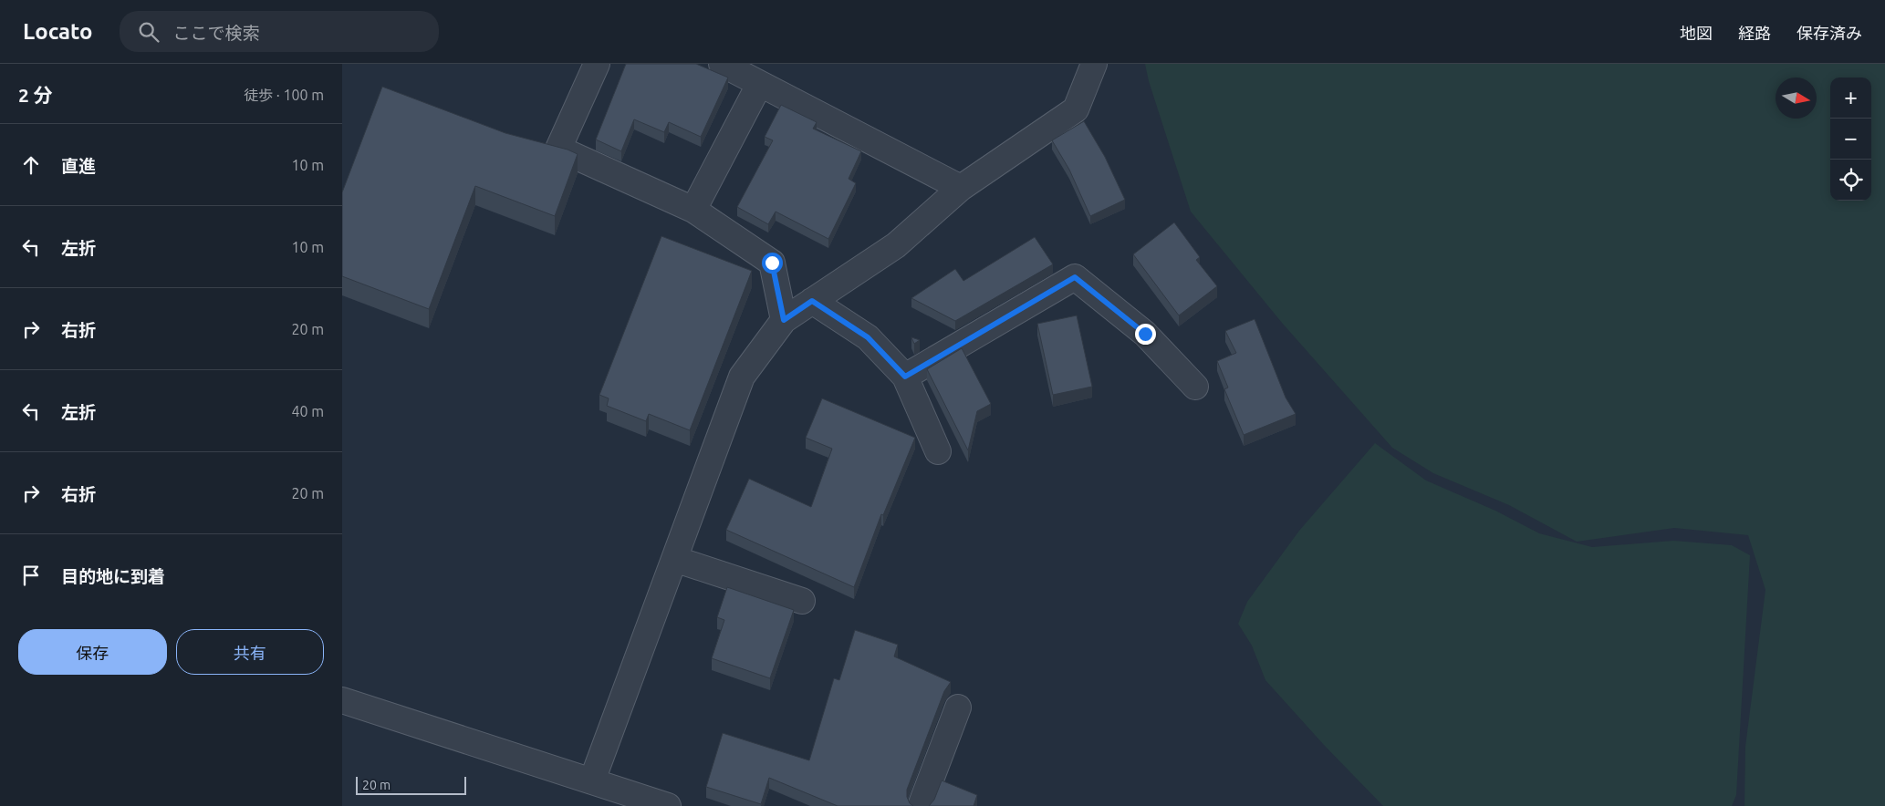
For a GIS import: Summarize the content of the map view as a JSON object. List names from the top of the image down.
{
  "scale_bar": "20 m",
  "north": "right",
  "page": {
    "header": "Locato",
    "search": "ここで検索",
    "nav": ["地図", "経路", "保存済み"],
    "heading": ["2 分", "徒歩 · 100 m"],
    "map_buttons": ["+", "−"],
    "list": [
      ["直進", "10 m"],
      ["左折", "10 m"],
      ["右折", "20 m"],
      ["左折", "40 m"],
      ["右折", "20 m"],
      "目的地に到着"
    ],
    "buttons": ["保存", "共有"],
    "scale": "20 m"
  }
}
